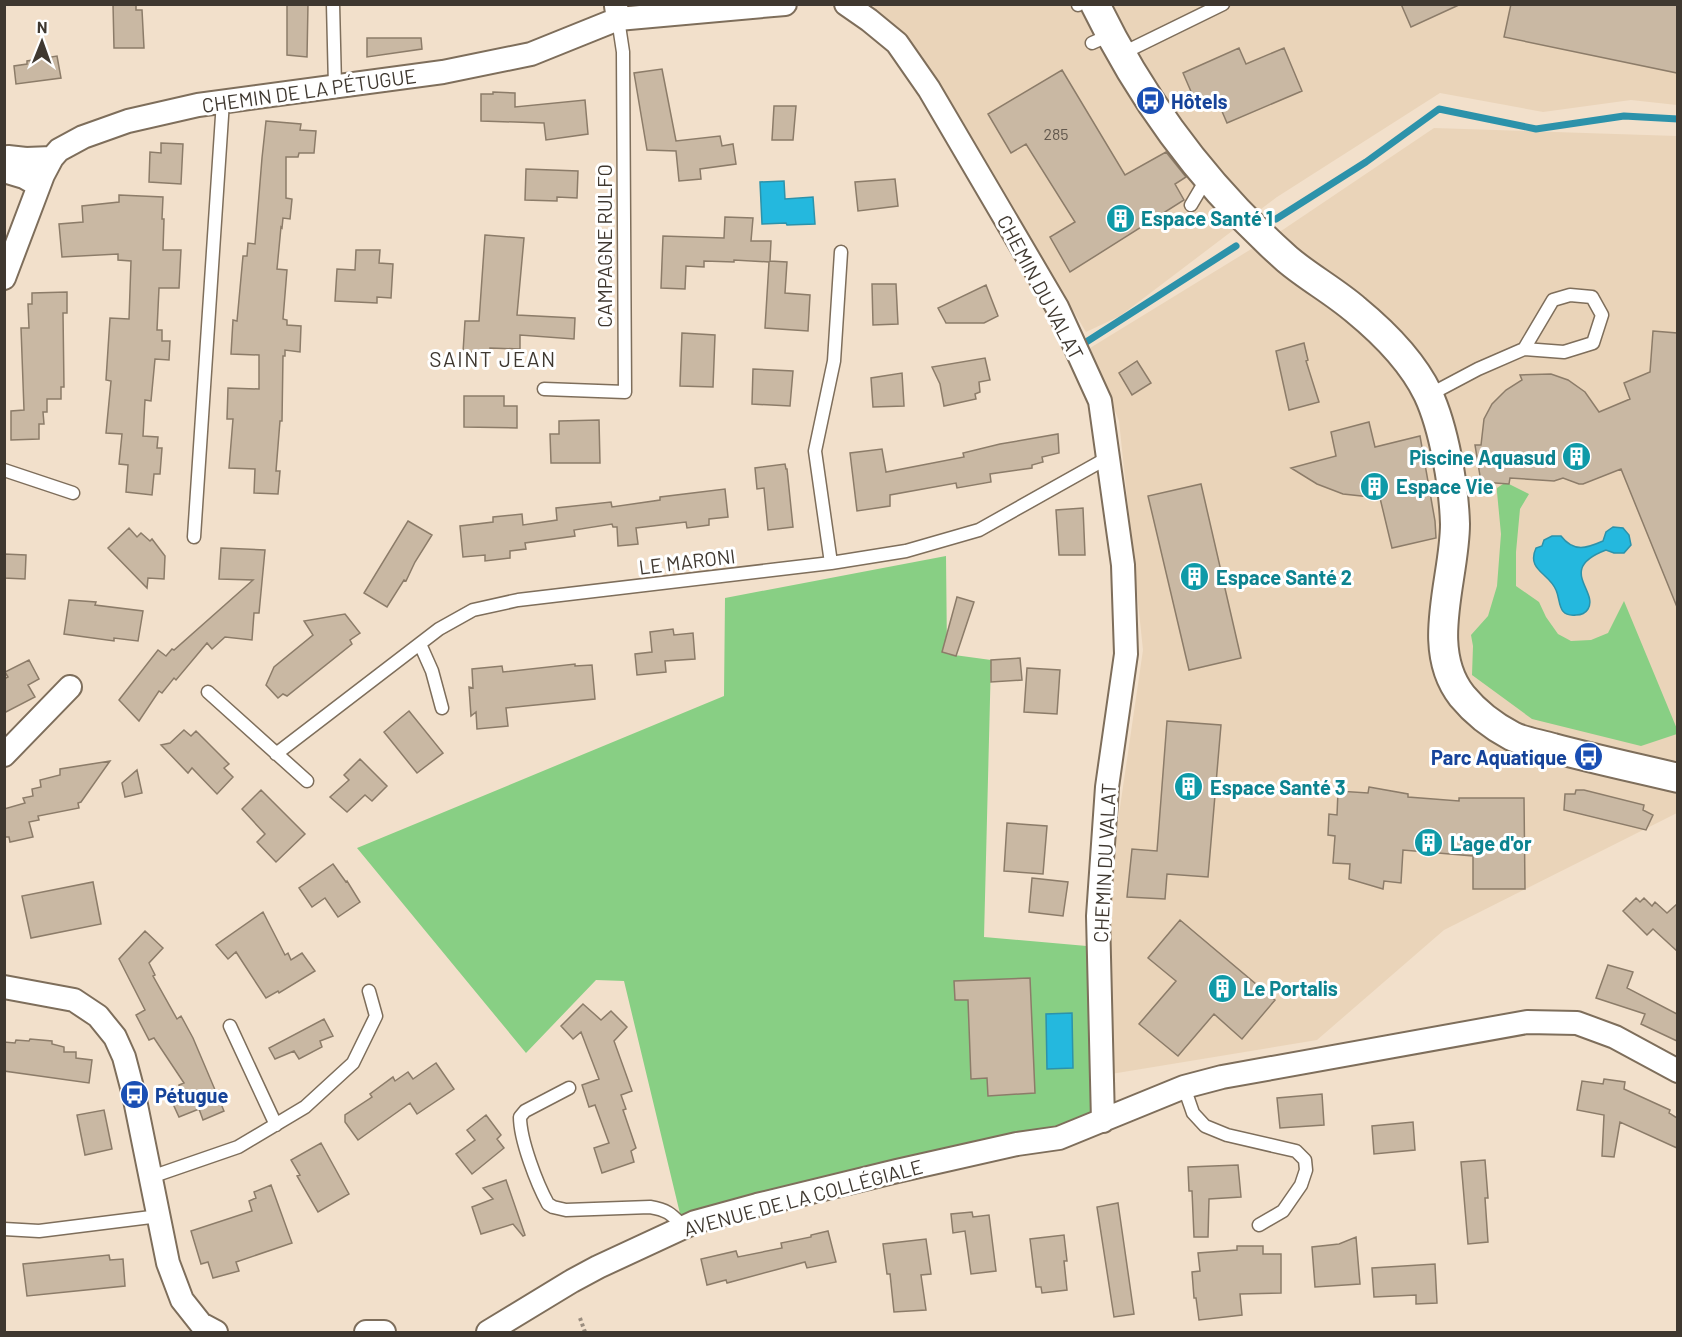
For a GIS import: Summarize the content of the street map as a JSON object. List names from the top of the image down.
{
  "streets": {
    "street": ["CHEMIN DE LA PÉTUGUE", "CHEMIN DU VALAT", "AVENUE DE LA COLLÉGIALE"],
    "lane": ["CAMPAGNE RULFO", "LE MARONI"]
  },
  "crossings": [
    ["CHEMIN DE LA PÉTUGUE", "CAMPAGNE RULFO"],
    ["CHEMIN DU VALAT", "LE MARONI"],
    ["CHEMIN DU VALAT", "AVENUE DE LA COLLÉGIALE"]
  ],
  "districts": ["SAINT JEAN"],
  "places": {
    "bus stop": ["Hôtels", "Parc Aquatique", "Pétugue"],
    "building": [
      "Espace Santé 1",
      "Piscine Aquasud",
      "Espace Vie",
      "Espace Santé 2",
      "Espace Santé 3",
      "L'age d'or",
      "Le Portalis"
    ]
  },
  "house_numbers": ["285"],
  "north": "top"
}
